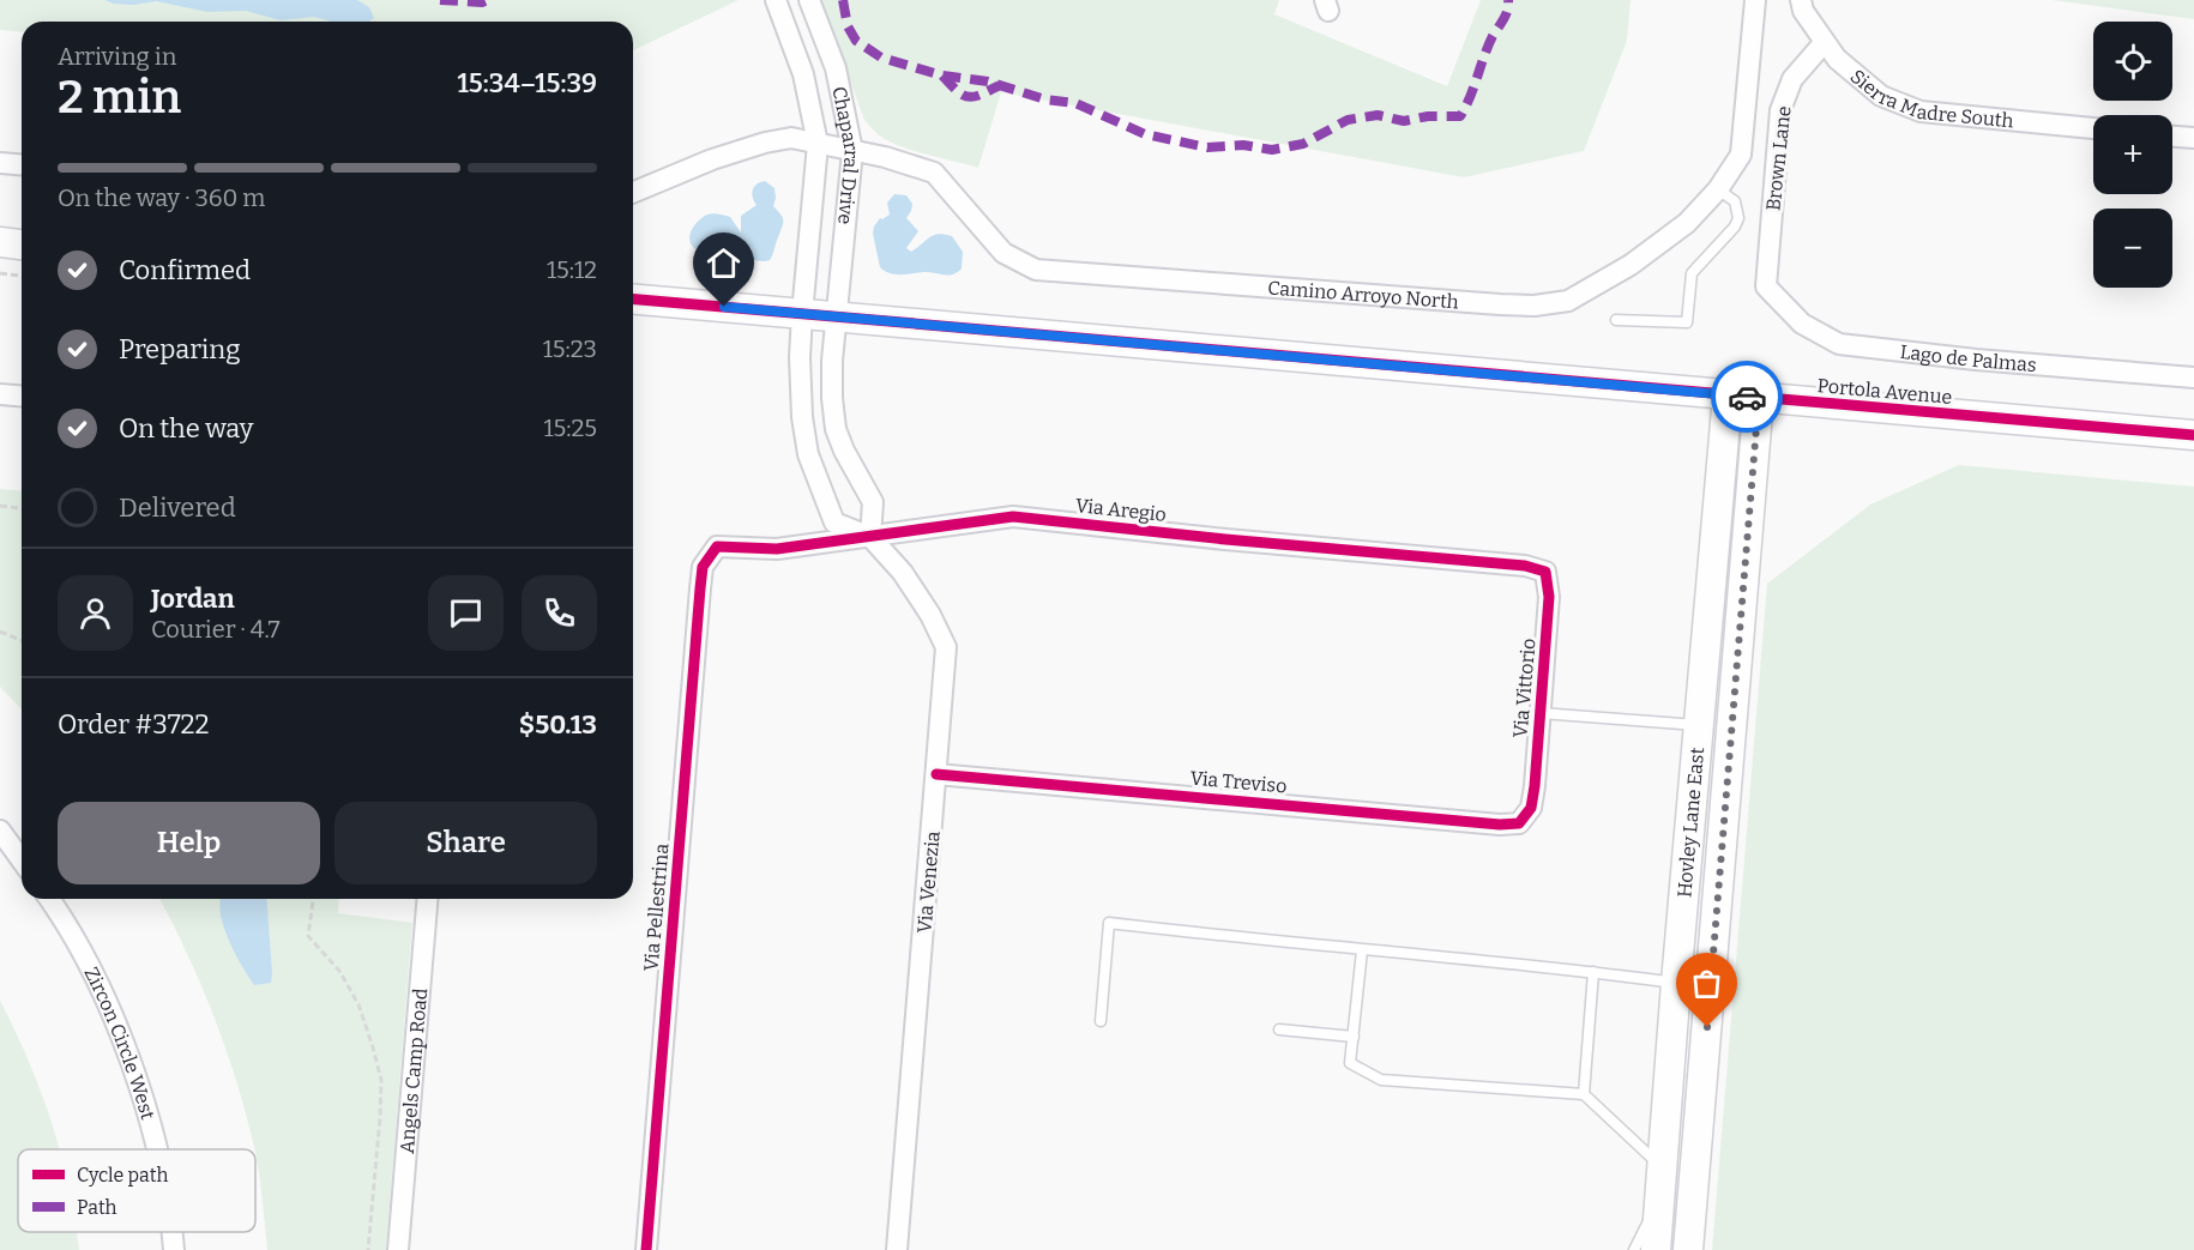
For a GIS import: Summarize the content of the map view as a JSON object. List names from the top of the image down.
{
  "streets": {
    "street": [
      "Sierra Madre South",
      "Chaparral Drive",
      "Brown Lane",
      "Camino Arroyo North",
      "Lago de Palmas",
      "Portola Avenue",
      "Via Aregio",
      "Via Vittorio",
      "Via Treviso",
      "Hovley Lane East",
      "Via Venezia",
      "Via Pellestrina",
      "Zircon Circle West",
      "Angels Camp Road"
    ]
  },
  "crossings": [
    ["Sierra Madre South", "Brown Lane"],
    ["Chaparral Drive", "Camino Arroyo North"],
    ["Chaparral Drive", "Portola Avenue"],
    ["Chaparral Drive", "Via Venezia"],
    ["Brown Lane", "Lago de Palmas"],
    ["Portola Avenue", "Hovley Lane East"],
    ["Portola Avenue", "Via Venezia"],
    ["Via Aregio", "Via Vittorio"],
    ["Via Aregio", "Via Venezia"],
    ["Via Aregio", "Via Pellestrina"],
    ["Via Vittorio", "Via Treviso"],
    ["Via Treviso", "Via Venezia"]
  ],
  "legend": ["Cycle path", "Path"],
  "page": {
    "map_buttons": ["+", "−"],
    "heading": ["2 min", "Arriving in", "15:34–15:39"],
    "panel": [
      "Jordan",
      "Courier · 4.7",
      "Order #3722",
      "$50.13"
    ],
    "bar": "On the way · 360 m",
    "list": [
      ["Confirmed", "15:12"],
      ["Preparing", "15:23"],
      ["On the way", "15:25"],
      "Delivered"
    ],
    "buttons": ["Help", "Share"]
  }
}
